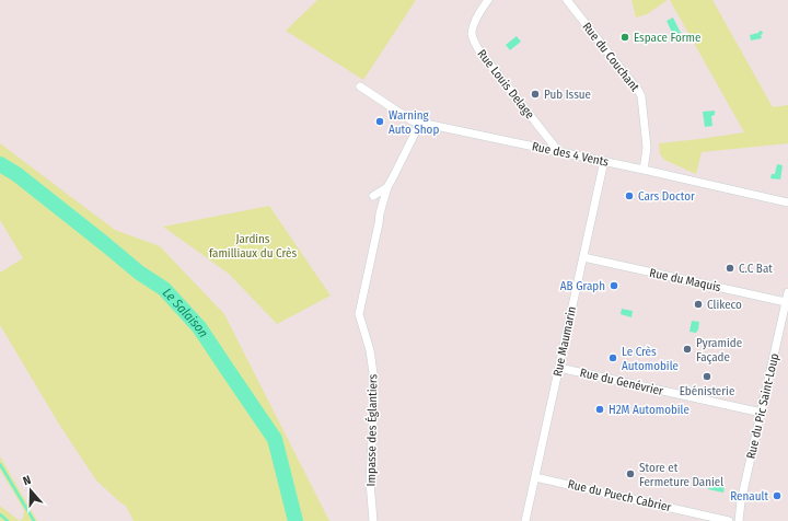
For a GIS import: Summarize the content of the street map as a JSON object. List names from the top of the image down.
{
  "streets": {
    "street": [
      "Rue du Couchant",
      "Rue Louis Delage",
      "Rue des 4 Vents",
      "Rue du Maquis",
      "Rue Maumarin",
      "Rue du Genévrier",
      "Rue du Pic Saint-Loup",
      "Impasse des Églantiers",
      "Rue du Puech Cabrier"
    ]
  },
  "crossings": [
    ["Rue du Couchant", "Rue des 4 Vents"],
    ["Rue Louis Delage", "Rue des 4 Vents"],
    ["Rue des 4 Vents", "Rue Maumarin"],
    ["Rue des 4 Vents", "Impasse des Églantiers"],
    ["Rue du Maquis", "Rue Maumarin"],
    ["Rue du Maquis", "Rue du Pic Saint-Loup"],
    ["Rue Maumarin", "Rue du Genévrier"],
    ["Rue Maumarin", "Rue du Puech Cabrier"],
    ["Rue du Genévrier", "Rue du Pic Saint-Loup"]
  ],
  "water": ["Le Salaison"],
  "parks": ["Jardins familliaux du Crès"],
  "places": [
    "Espace Forme",
    "Pub Issue",
    "Warning Auto Shop",
    "Cars Doctor",
    "C.C Bat",
    "AB Graph",
    "Clikeco",
    "Pyramide Façade",
    "Le Crès Automobile",
    "Ebénisterie",
    "H2M Automobile",
    "Store et Fermeture Daniel",
    "Renault"
  ],
  "north": "top"
}
